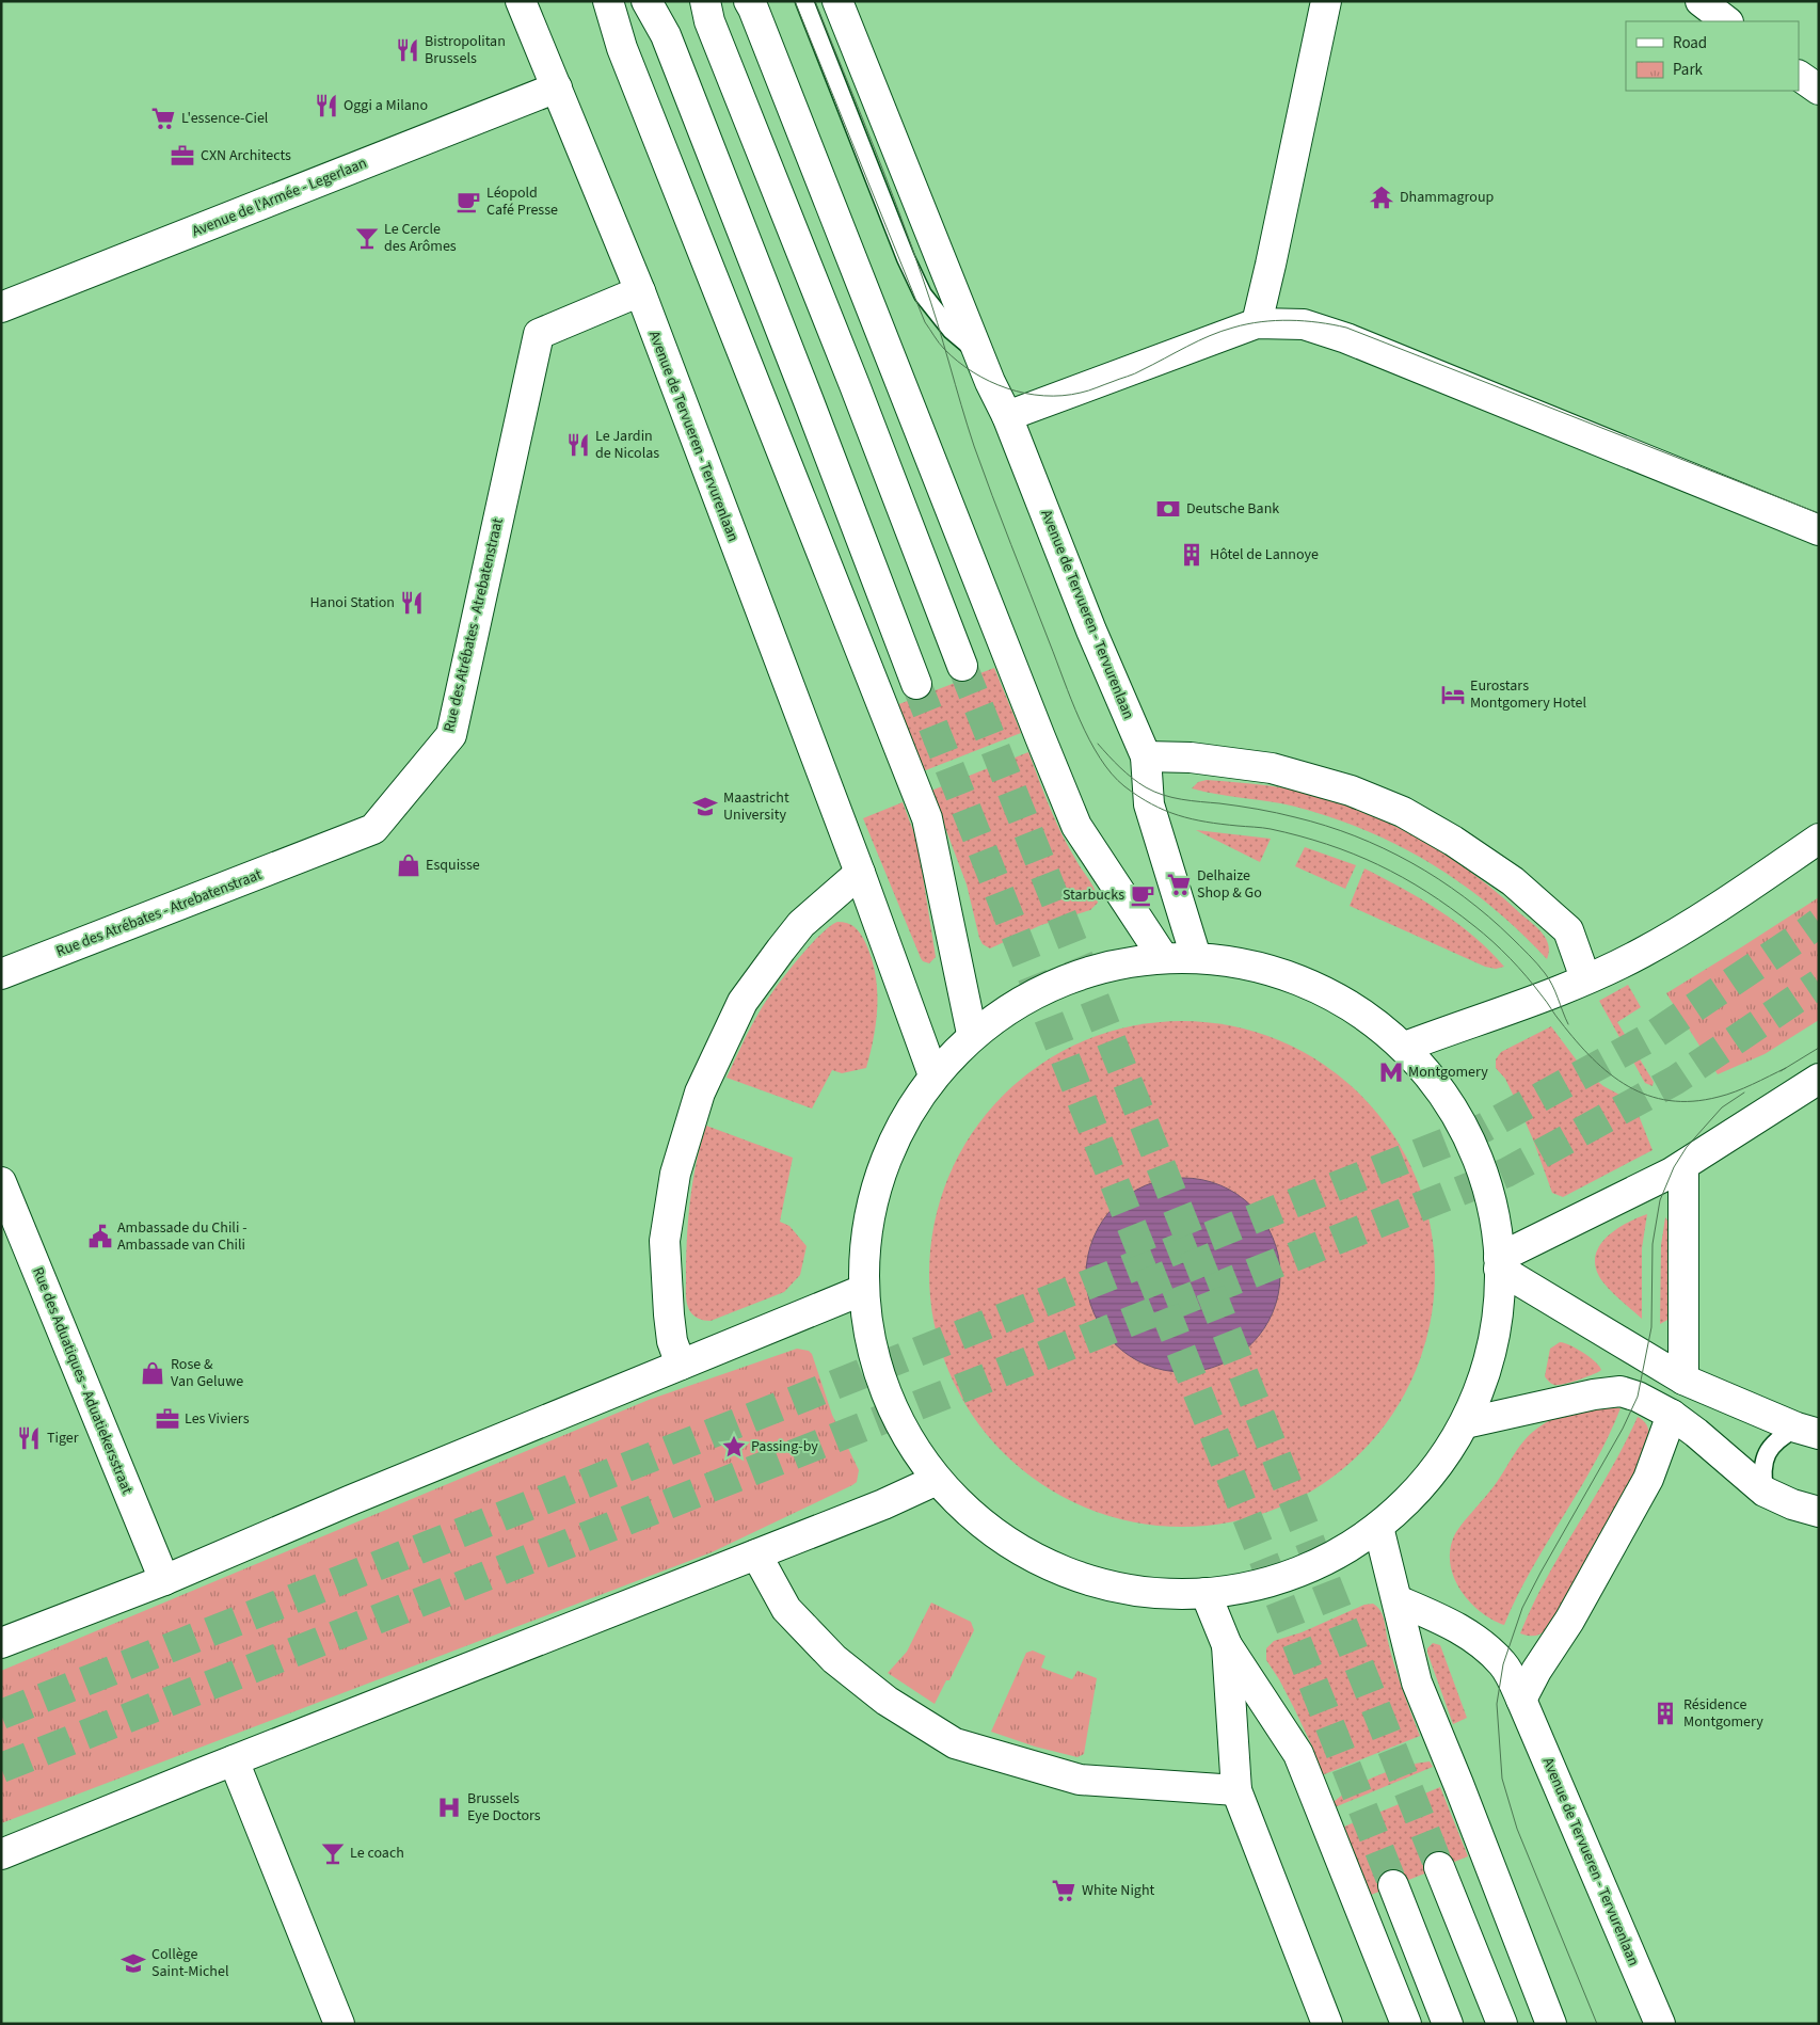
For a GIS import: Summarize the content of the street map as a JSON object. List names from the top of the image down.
{
  "streets": {
    "main road": [
      "Avenue de l'Armée - Legerlaan",
      "Avenue de Tervueren - Tervurenlaan",
      "Rue des Atrébates - Atrebatenstraat",
      "Rue des Aduatiques - Aduatiekersstraat"
    ]
  },
  "crossings": [
    ["Avenue de l'Armée - Legerlaan", "Avenue de Tervueren - Tervurenlaan"],
    ["Avenue de Tervueren - Tervurenlaan", "Rue des Atrébates - Atrebatenstraat"]
  ],
  "places": {
    "restaurant": [
      "Bistropolitan Brussels",
      "Oggi a Milano",
      "Le Jardin de Nicolas",
      "Hanoi Station",
      "Tiger"
    ],
    "supermarket": ["L'essence-Ciel", "Delhaize Shop & Go", "White Night"],
    "office": ["CXN Architects", "Les Viviers"],
    "temple": ["Dhammagroup"],
    "cafe": ["Léopold Café Presse", "Starbucks"],
    "bar": ["Le Cercle des Arômes", "Le coach"],
    "bank": ["Deutsche Bank"],
    "building": ["Hôtel de Lannoye", "Résidence Montgomery"],
    "hotel": ["Eurostars Montgomery Hotel"],
    "school or university": ["Maastricht University", "Collège Saint-Michel"],
    "shop": ["Esquisse", "Rose & Van Geluwe"],
    "metro station": ["Montgomery"],
    "public building": ["Ambassade du Chili - Ambassade van Chili"],
    "place": ["Passing-by"],
    "hospital": ["Brussels Eye Doctors"]
  },
  "legend": ["Road", "Park"]
}
